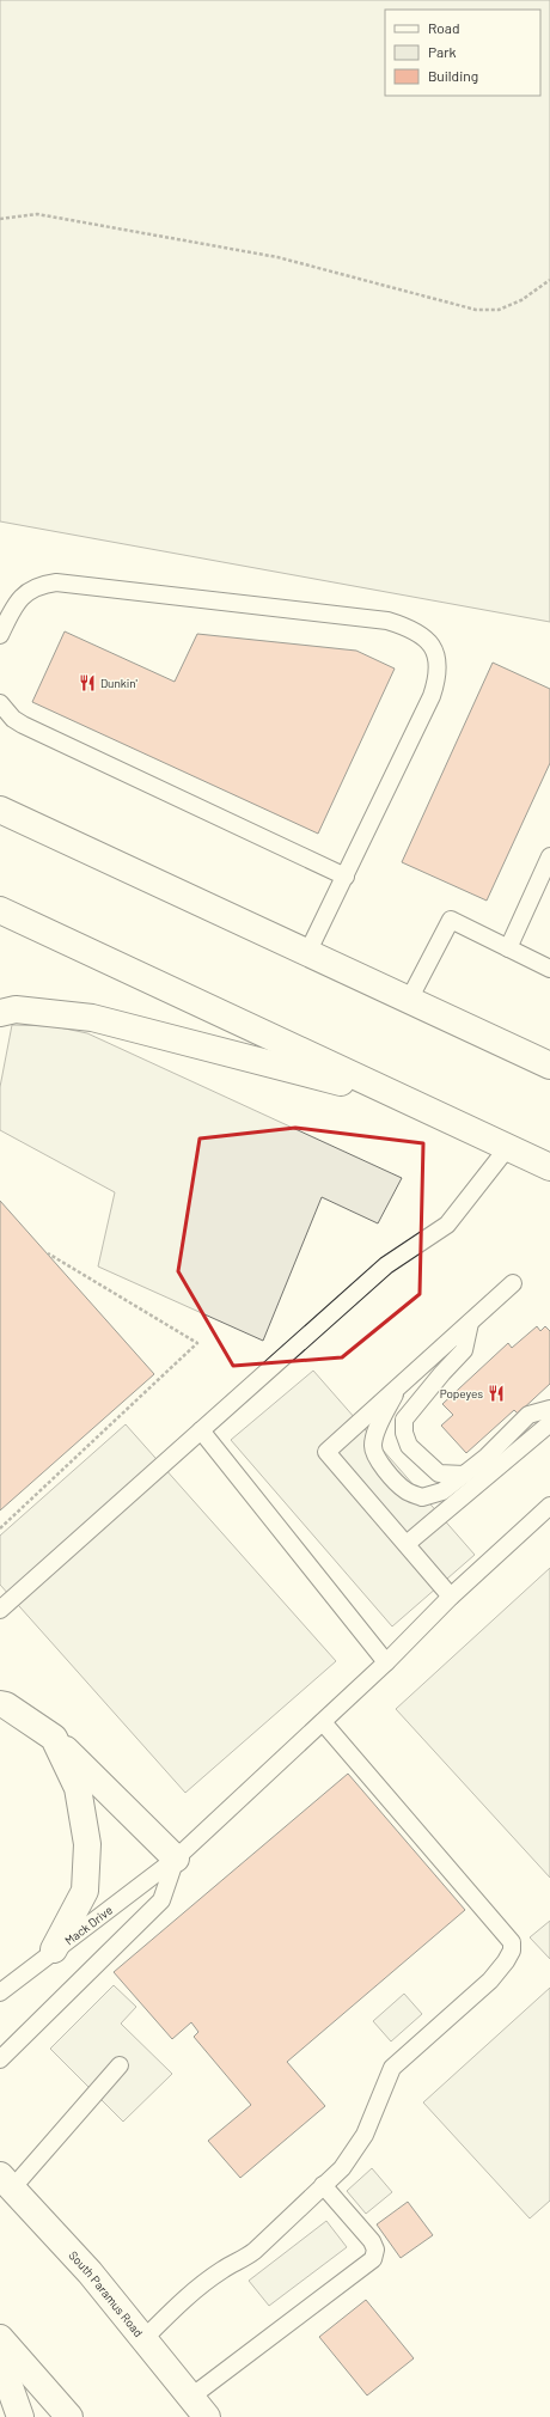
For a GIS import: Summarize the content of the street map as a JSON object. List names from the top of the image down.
{
  "streets": {
    "main road": ["South Paramus Road"],
    "lane": ["Mack Drive"]
  },
  "places": {
    "restaurant": ["Dunkin'", "Popeyes"]
  },
  "legend": ["Road", "Park", "Building"]
}
